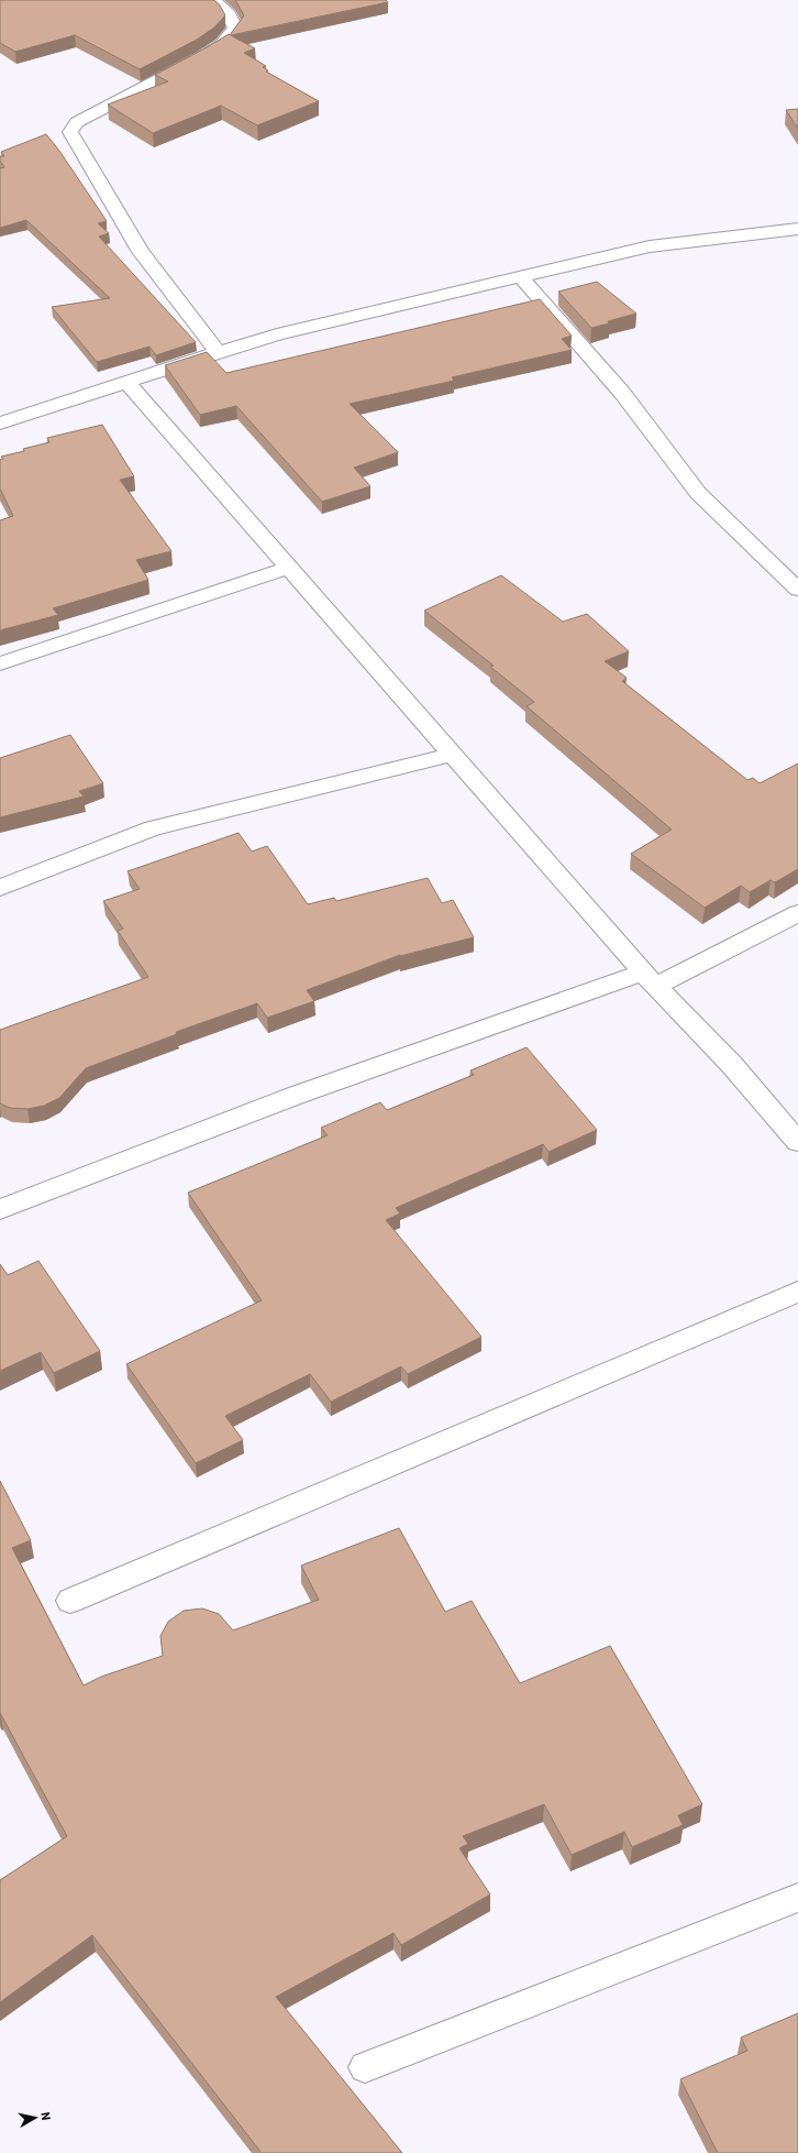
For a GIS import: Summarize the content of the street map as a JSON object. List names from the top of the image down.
{
  "north": "right"
}
